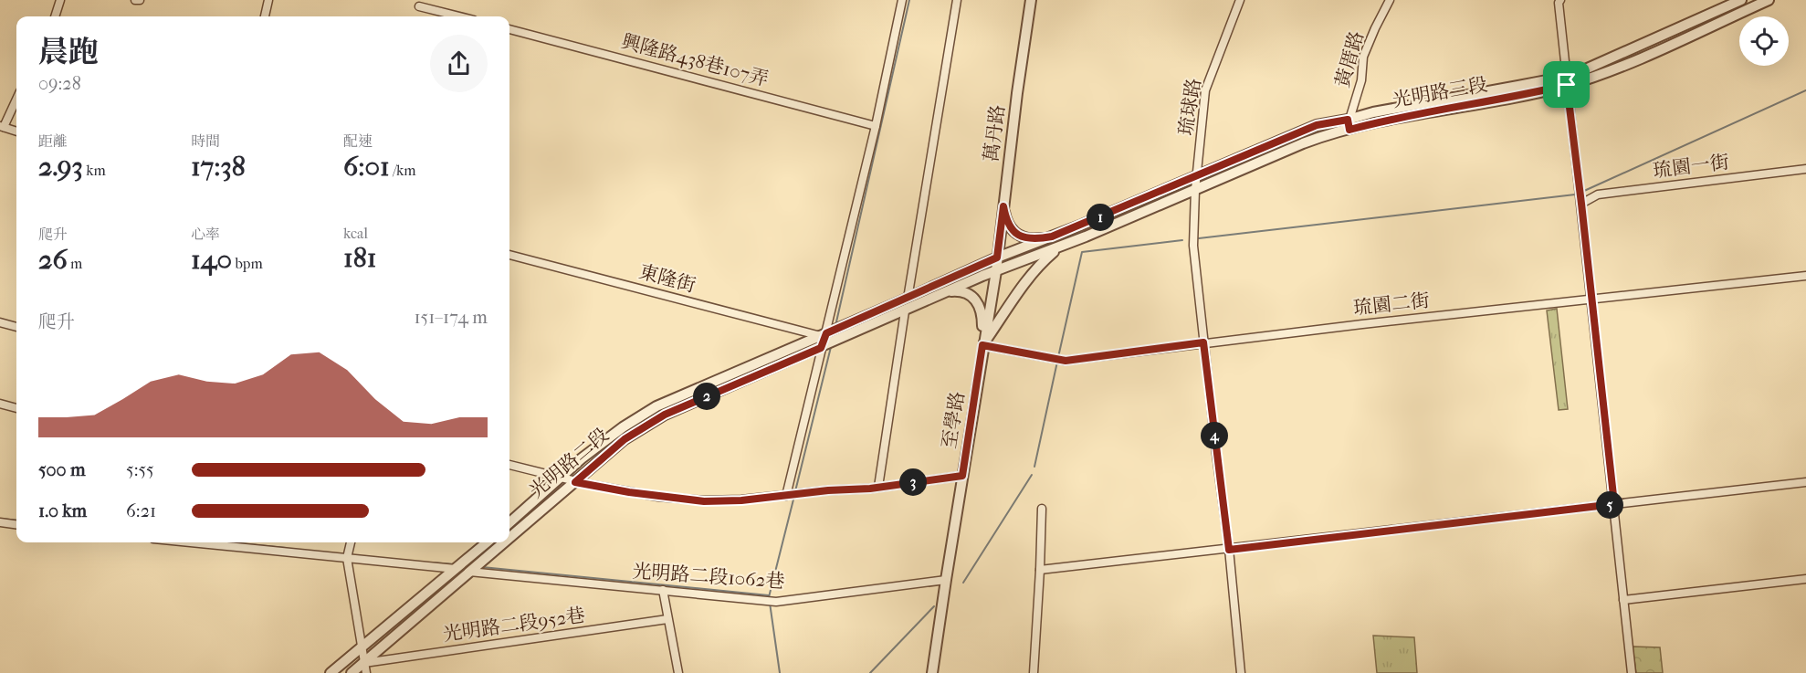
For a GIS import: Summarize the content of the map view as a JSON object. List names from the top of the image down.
{
  "streets": {
    "street": [
      "黃厝路",
      "興隆路438巷107弄",
      "光明路三段",
      "琉球路",
      "萬丹路",
      "琉園一街",
      "東隆街",
      "琉園二街",
      "至學路",
      "光明路二段",
      "光明路二段1062巷",
      "光明路二段952巷"
    ]
  },
  "crossings": [
    ["黃厝路", "光明路三段"],
    ["光明路三段", "琉球路"],
    ["光明路三段", "萬丹路"],
    ["光明路三段", "至學路"],
    ["光明路三段", "光明路二段"],
    ["琉球路", "琉園二街"],
    ["萬丹路", "至學路"],
    ["萬丹路", "光明路二段"],
    ["東隆街", "光明路二段"],
    ["琉園二街", "至學路"],
    ["至學路", "光明路二段"],
    ["至學路", "光明路二段1062巷"],
    ["光明路二段", "光明路二段1062巷"],
    ["光明路二段", "光明路二段952巷"]
  ],
  "page": {
    "heading": ["晨跑", "09:28"],
    "stats": [
      ["距離", "2.93 km"],
      ["時間", "17:38"],
      ["配速", "6:01 /km"],
      ["爬升", "26 m"],
      ["心率", "140 bpm"],
      ["kcal", "181"]
    ],
    "pins": [
      "1",
      "2",
      "4",
      "3",
      "5"
    ],
    "chart": ["爬升", "151–174 m"],
    "list": [
      {
        "name": "500 m",
        "note": "5:55"
      },
      {
        "name": "1.0 km",
        "note": "6:21"
      }
    ]
  }
}
